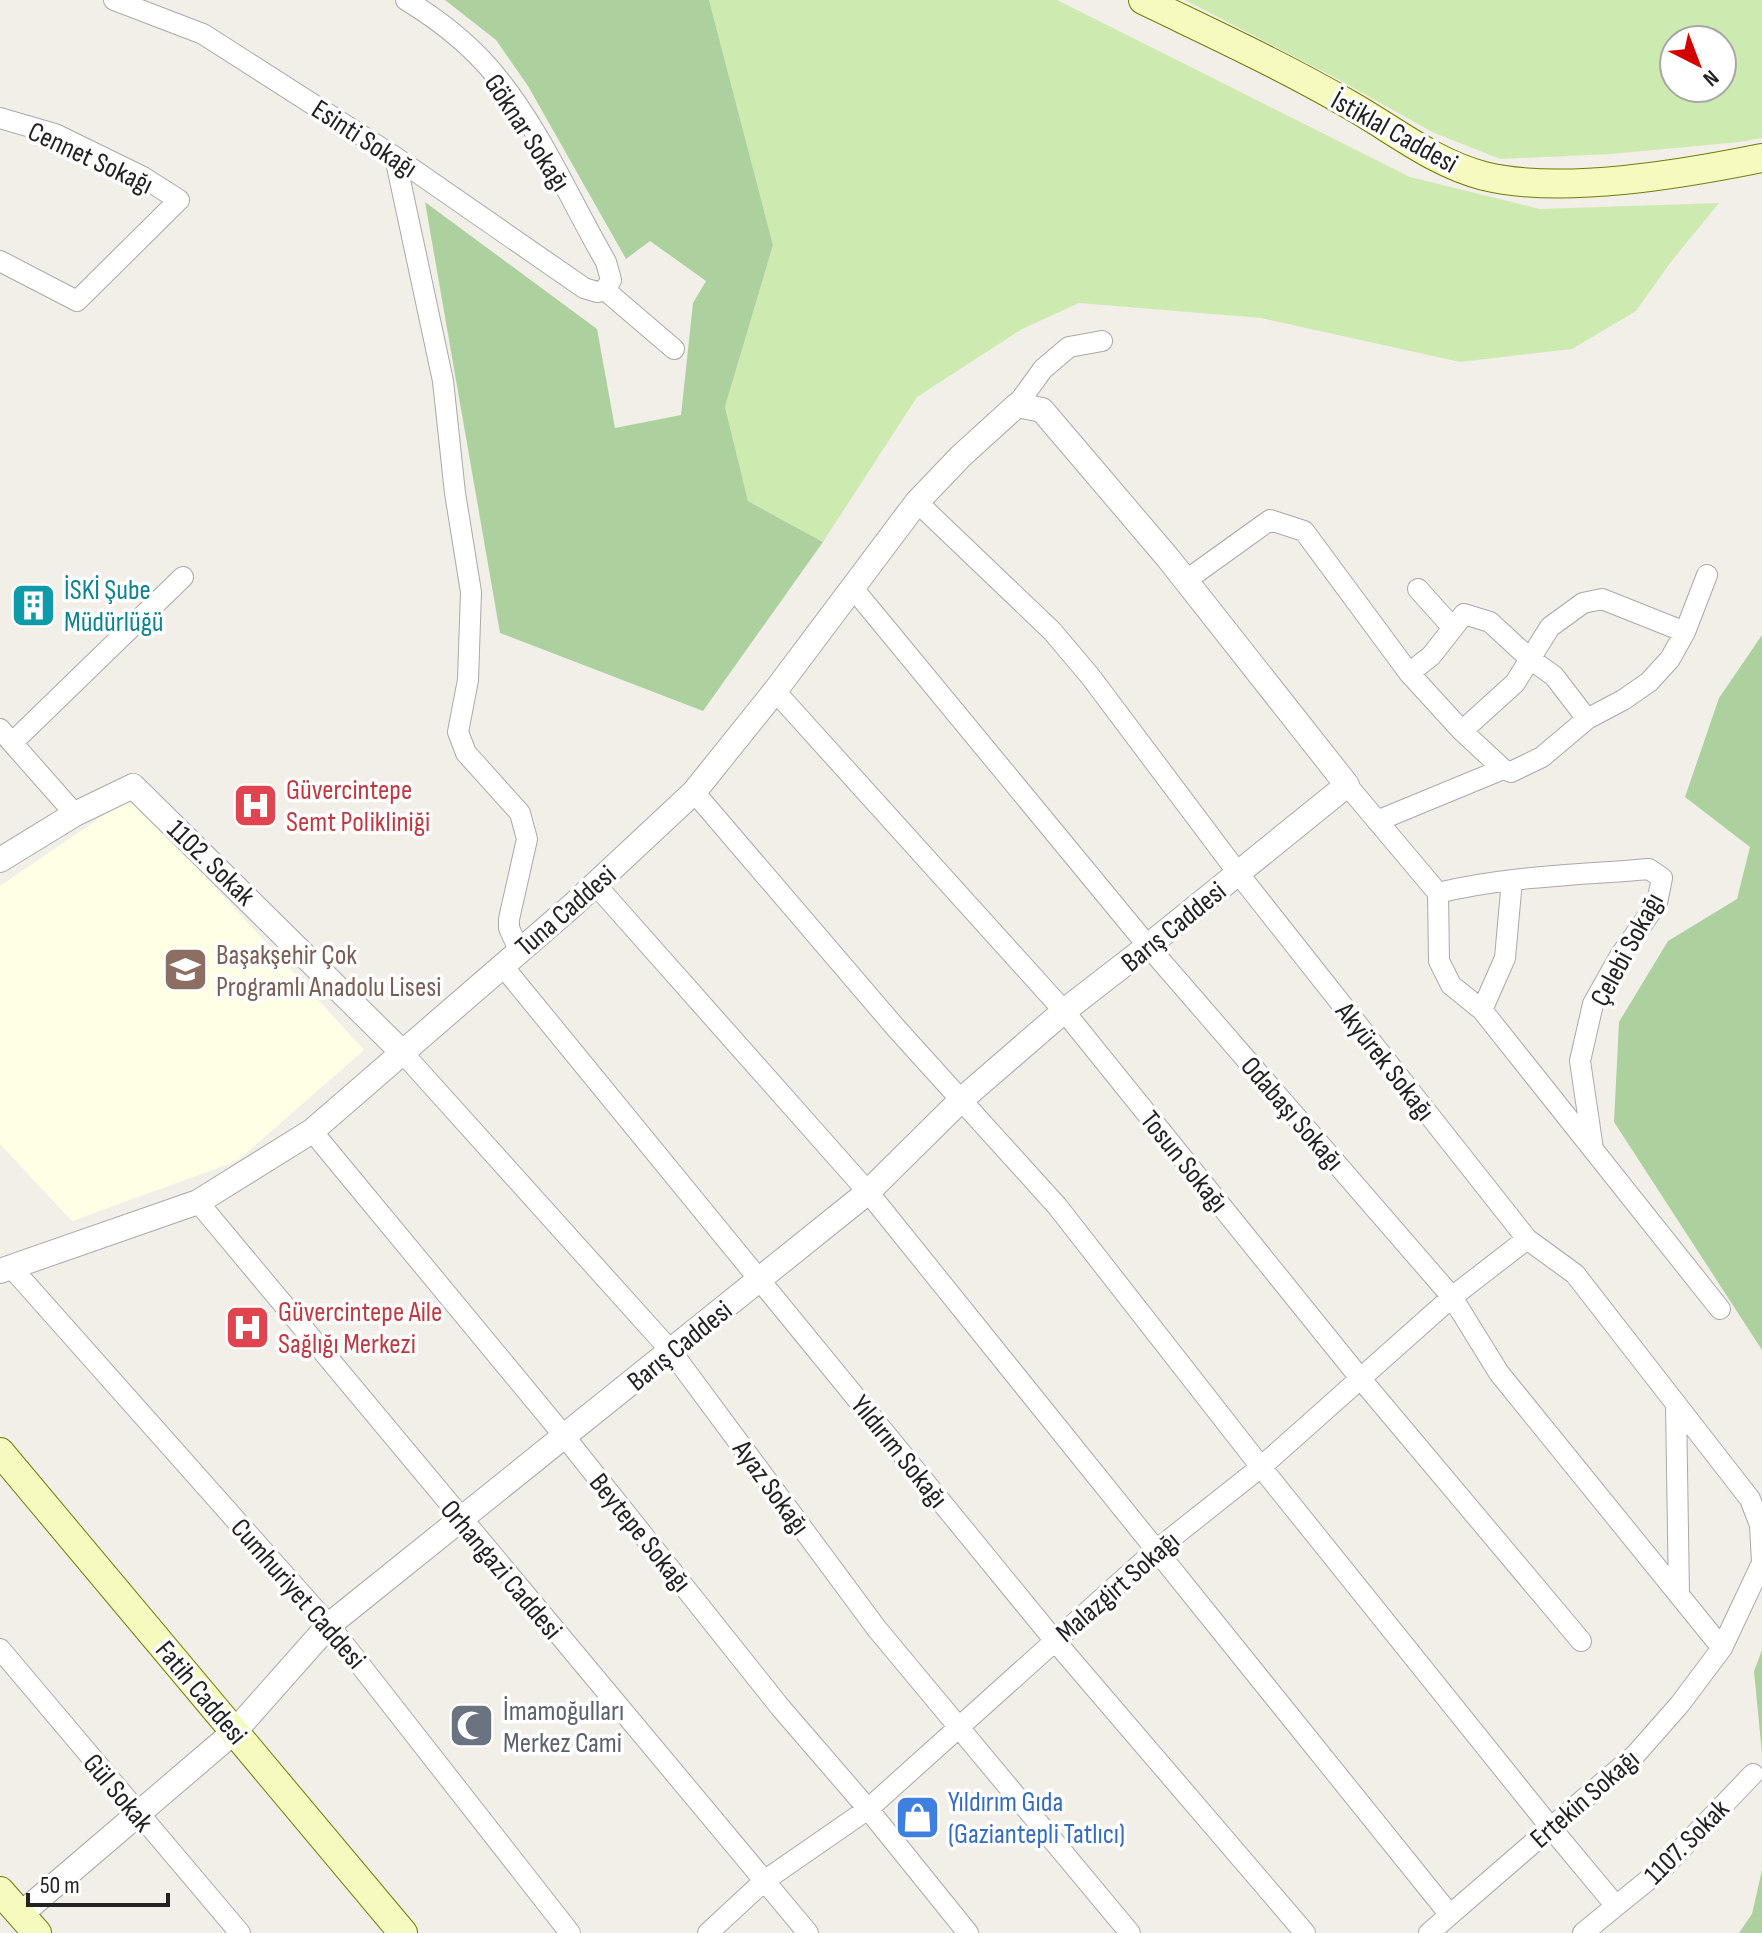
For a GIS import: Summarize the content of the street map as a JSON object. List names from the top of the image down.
{
  "streets": {
    "main road": ["İstiklal Caddesi", "Fatih Caddesi"],
    "street": [
      "Göknar Sokağı",
      "Esinti Sokağı",
      "Cennet Sokağı",
      "1102. Sokak",
      "Tuna Caddesi",
      "Barış Caddesi",
      "Çelebi Sokağı",
      "Akyürek Sokağı",
      "Odabaşı Sokağı",
      "Tosun Sokağı",
      "Yıldırım Sokağı",
      "Ayaz Sokağı",
      "Beytepe Sokağı",
      "Orhangazi Caddesi",
      "Malazgirt Sokağı",
      "Cumhuriyet Caddesi",
      "Gül Sokak",
      "Ertekin Sokağı",
      "1107. Sokak"
    ]
  },
  "crossings": [
    ["Göknar Sokağı", "Esinti Sokağı"],
    ["1102. Sokak", "Tuna Caddesi"],
    ["1102. Sokak", "Ayaz Sokağı"],
    ["Tuna Caddesi", "Akyürek Sokağı"],
    ["Tuna Caddesi", "Odabaşı Sokağı"],
    ["Tuna Caddesi", "Tosun Sokağı"],
    ["Tuna Caddesi", "Yıldırım Sokağı"],
    ["Tuna Caddesi", "Ayaz Sokağı"],
    ["Tuna Caddesi", "Beytepe Sokağı"],
    ["Tuna Caddesi", "Orhangazi Caddesi"],
    ["Tuna Caddesi", "Cumhuriyet Caddesi"],
    ["Barış Caddesi", "Akyürek Sokağı"],
    ["Barış Caddesi", "Odabaşı Sokağı"],
    ["Barış Caddesi", "Tosun Sokağı"],
    ["Barış Caddesi", "Yıldırım Sokağı"],
    ["Barış Caddesi", "Ayaz Sokağı"],
    ["Barış Caddesi", "Beytepe Sokağı"],
    ["Barış Caddesi", "Orhangazi Caddesi"],
    ["Barış Caddesi", "Cumhuriyet Caddesi"],
    ["Barış Caddesi", "Fatih Caddesi"],
    ["Barış Caddesi", "Gül Sokak"],
    ["Akyürek Sokağı", "Odabaşı Sokağı"],
    ["Akyürek Sokağı", "Malazgirt Sokağı"],
    ["Akyürek Sokağı", "Ertekin Sokağı"],
    ["Odabaşı Sokağı", "Malazgirt Sokağı"],
    ["Odabaşı Sokağı", "Ertekin Sokağı"],
    ["Tosun Sokağı", "Malazgirt Sokağı"],
    ["Yıldırım Sokağı", "Malazgirt Sokağı"],
    ["Ayaz Sokağı", "Malazgirt Sokağı"],
    ["Beytepe Sokağı", "Malazgirt Sokağı"],
    ["Orhangazi Caddesi", "Malazgirt Sokağı"]
  ],
  "places": {
    "building": ["İSKİ Şube Müdürlüğü"],
    "hospital": ["Güvercintepe Semt Polikliniği", "Güvercintepe Aile Sağlığı Merkezi"],
    "school or university": ["Başakşehir Çok Programlı Anadolu Lisesi"],
    "mosque": ["İmamoğulları Merkez Cami"],
    "shop": ["Yıldırım Gıda (Gaziantepli Tatlıcı)"]
  },
  "scale_bar": "50 m",
  "north": "bottom right"
}
